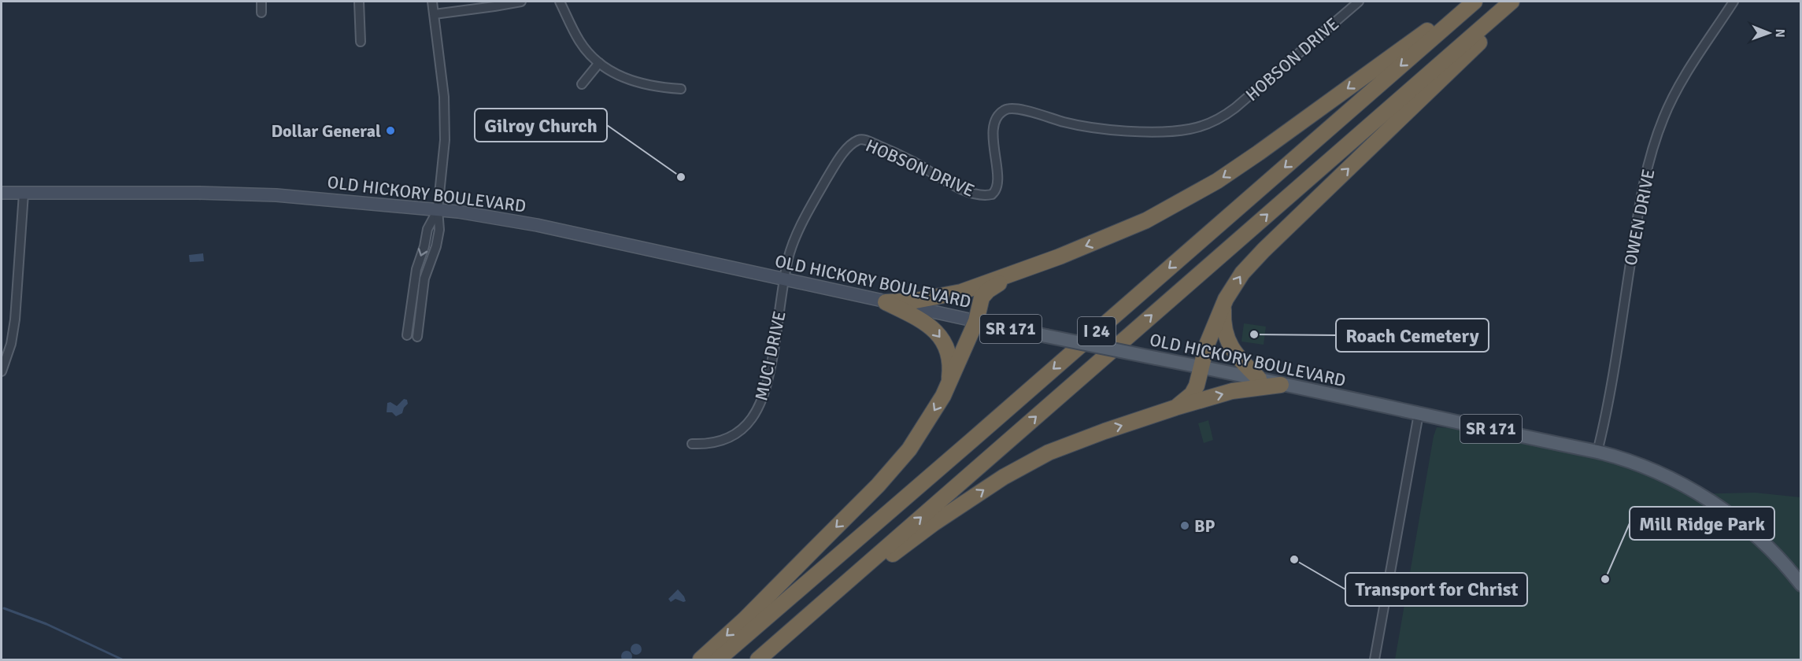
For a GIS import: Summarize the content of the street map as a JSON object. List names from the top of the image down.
{
  "streets": {
    "highway": ["I 24"],
    "main road": ["OLD HICKORY BOULEVARD", "SR 171"],
    "street": ["HOBSON DRIVE", "OWEN DRIVE", "MUCI DRIVE"]
  },
  "crossings": [
    ["HOBSON DRIVE", "OLD HICKORY BOULEVARD"],
    ["HOBSON DRIVE", "MUCI DRIVE"],
    ["OLD HICKORY BOULEVARD", "OWEN DRIVE"],
    ["OLD HICKORY BOULEVARD", "MUCI DRIVE"]
  ],
  "places": [
    "Dollar General",
    "Gilroy Church",
    "Roach Cemetery",
    "BP",
    "Transport for Christ",
    "Mill Ridge Park"
  ],
  "north": "right"
}
